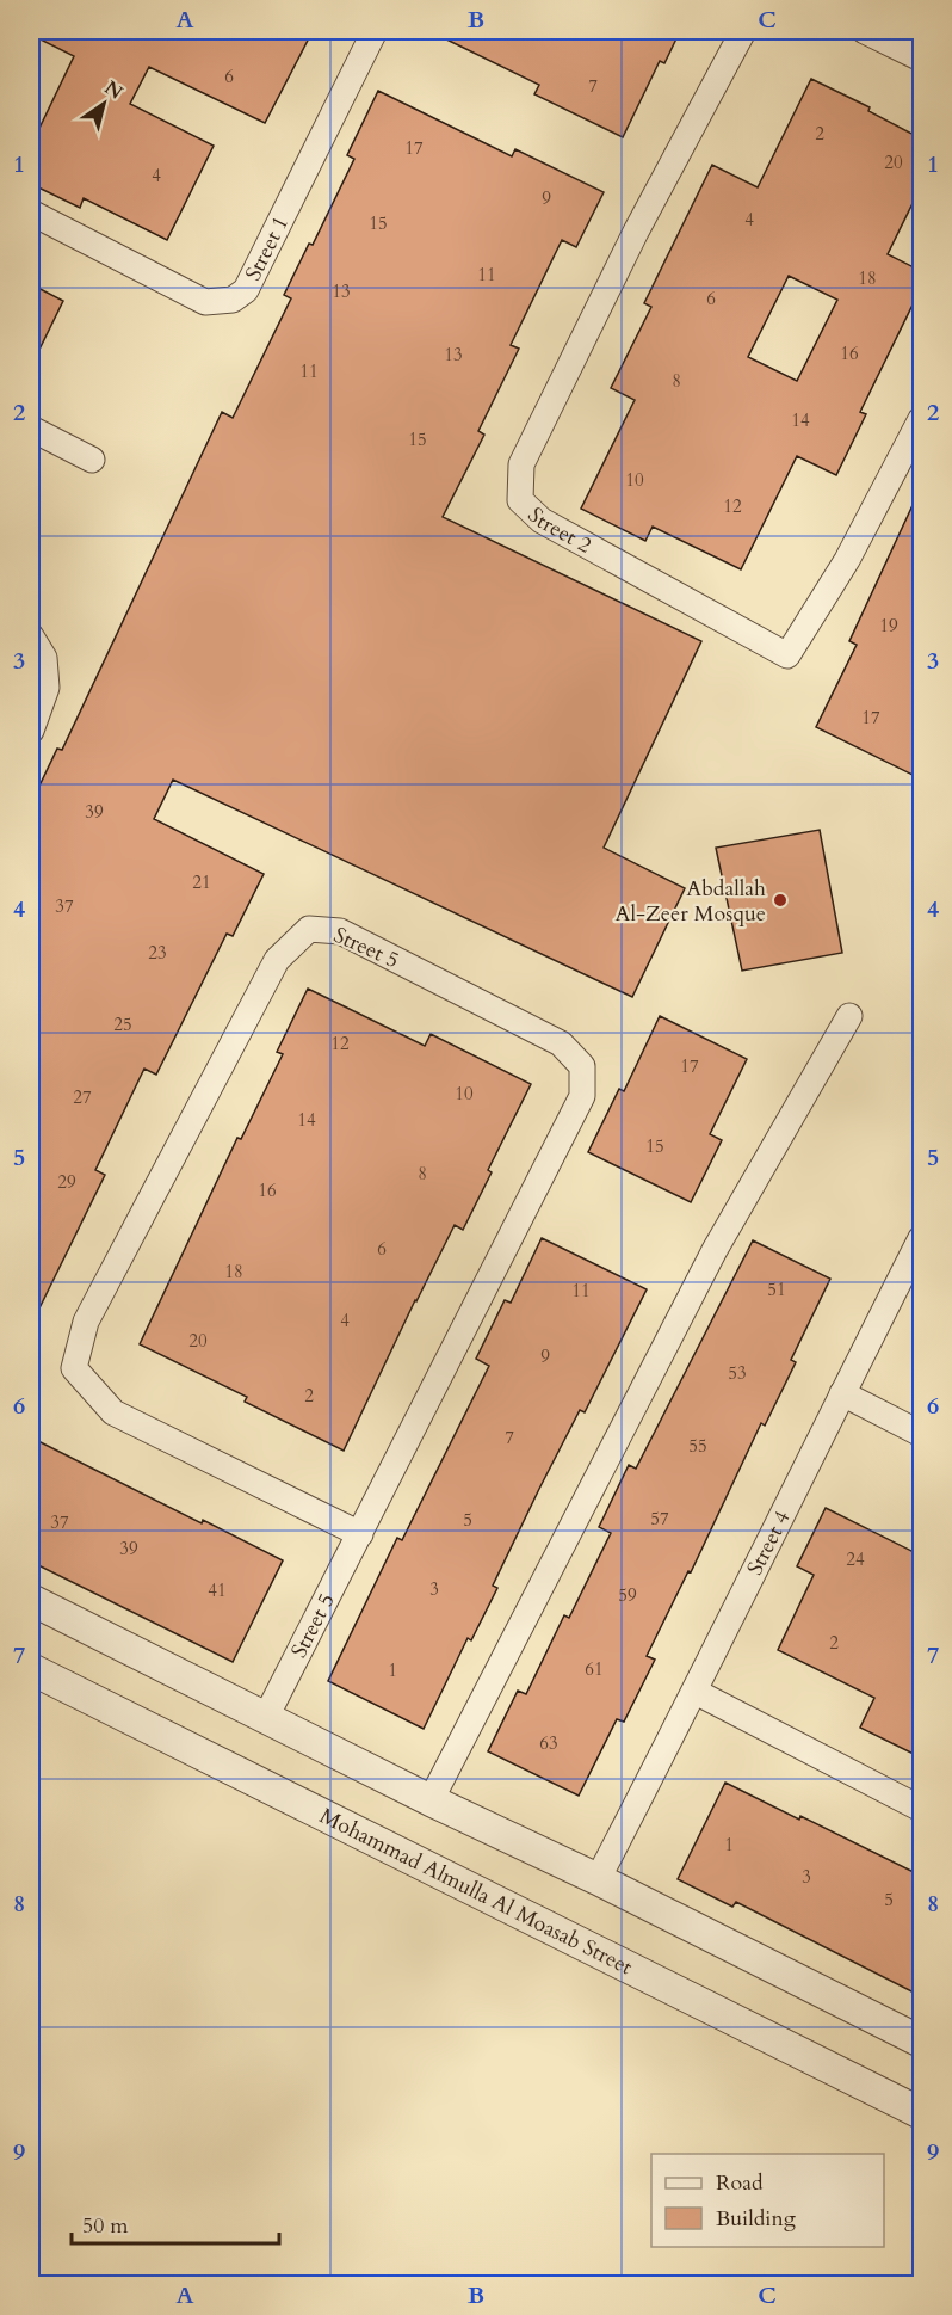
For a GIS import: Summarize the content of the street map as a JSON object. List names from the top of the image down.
{
  "streets": {
    "street": [
      "Street 1",
      "Street 2",
      "Street 5",
      "Street 4",
      "Mohammad Almulla Al Moasab Street"
    ]
  },
  "places": ["Abdallah Al-Zeer Mosque"],
  "house_numbers": [
    "6",
    "7",
    "2",
    "17",
    "20",
    "4",
    "9",
    "4",
    "15",
    "11",
    "18",
    "13",
    "6",
    "16",
    "13",
    "11",
    "8",
    "14",
    "15",
    "10",
    "12",
    "19",
    "17",
    "39",
    "21",
    "37",
    "23",
    "25",
    "12",
    "17",
    "10",
    "27",
    "14",
    "15",
    "8",
    "29",
    "16",
    "6",
    "18",
    "51",
    "11",
    "4",
    "20",
    "9",
    "53",
    "2",
    "7",
    "55",
    "57",
    "5",
    "37",
    "39",
    "24",
    "3",
    "41",
    "59",
    "2",
    "61",
    "1",
    "63",
    "1",
    "3",
    "5"
  ],
  "legend": ["Road", "Building"],
  "scale_bar": "50 m",
  "north": "top right",
  "grid": {
    "columns": ["A", "B", "C"],
    "rows": [
      "1",
      "2",
      "3",
      "4",
      "5",
      "6",
      "7",
      "8",
      "9"
    ]
  }
}
